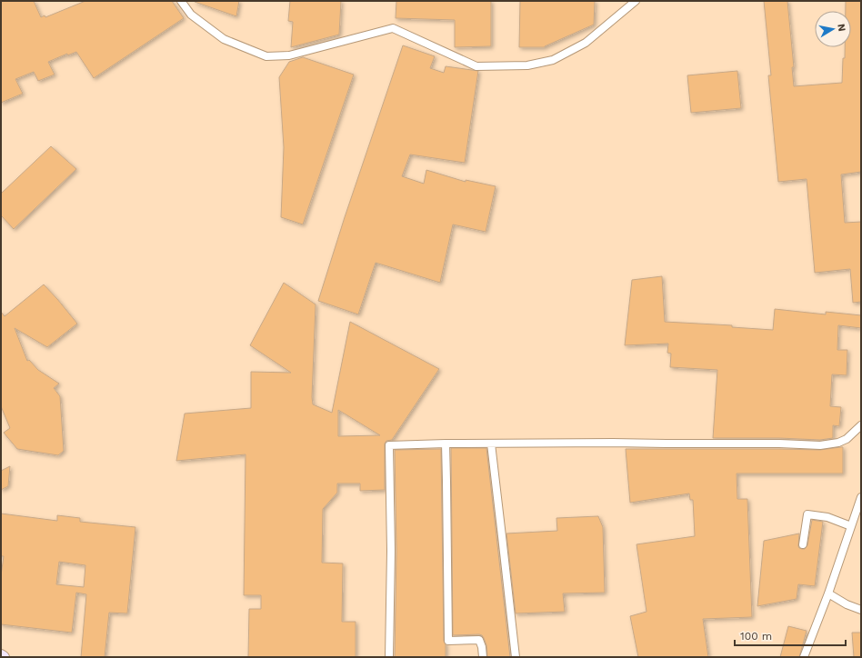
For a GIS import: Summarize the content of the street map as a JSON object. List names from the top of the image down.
{
  "scale_bar": "100 m",
  "north": "right"
}
